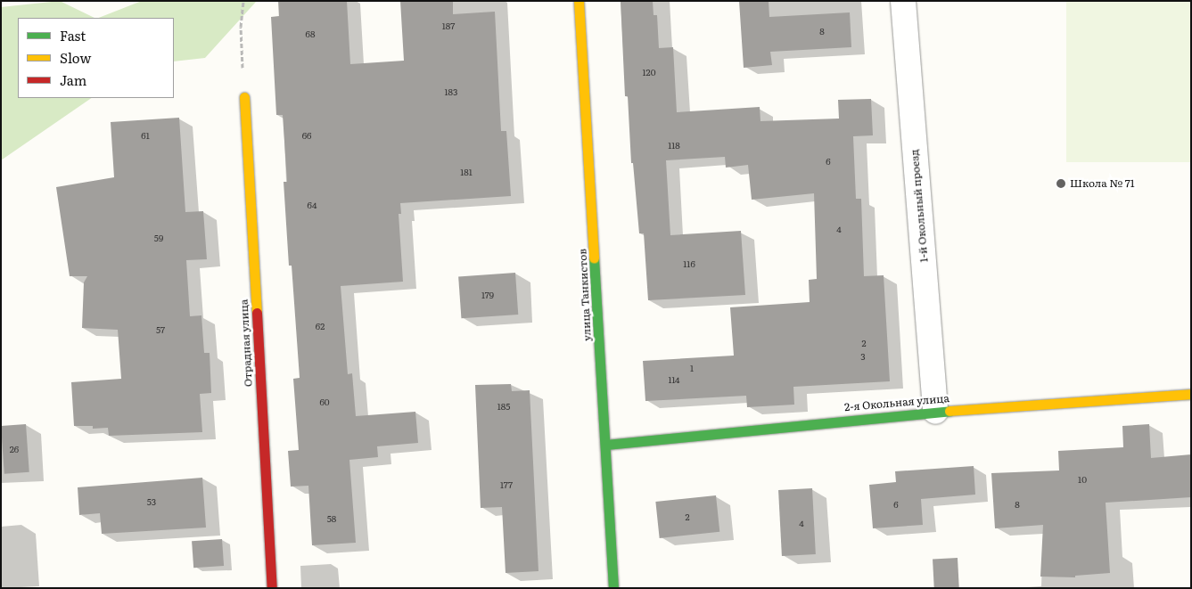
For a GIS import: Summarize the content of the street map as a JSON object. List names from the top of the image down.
{
  "streets": {
    "street": [
      "1-й Окольный проезд",
      "улица Танкистов",
      "Отрадная улица",
      "2-я Окольная улица"
    ]
  },
  "crossings": [
    ["1-й Окольный проезд", "2-я Окольная улица"],
    ["улица Танкистов", "2-я Окольная улица"]
  ],
  "places": ["Школа № 71"],
  "house_numbers": [
    "187",
    "8",
    "68",
    "120",
    "183",
    "61",
    "66",
    "118",
    "6",
    "181",
    "64",
    "4",
    "59",
    "116",
    "179",
    "62",
    "57",
    "2",
    "3",
    "1",
    "114",
    "60",
    "185",
    "26",
    "10",
    "177",
    "53",
    "6",
    "8",
    "2",
    "58",
    "4"
  ],
  "legend": ["Fast", "Slow", "Jam"]
}
